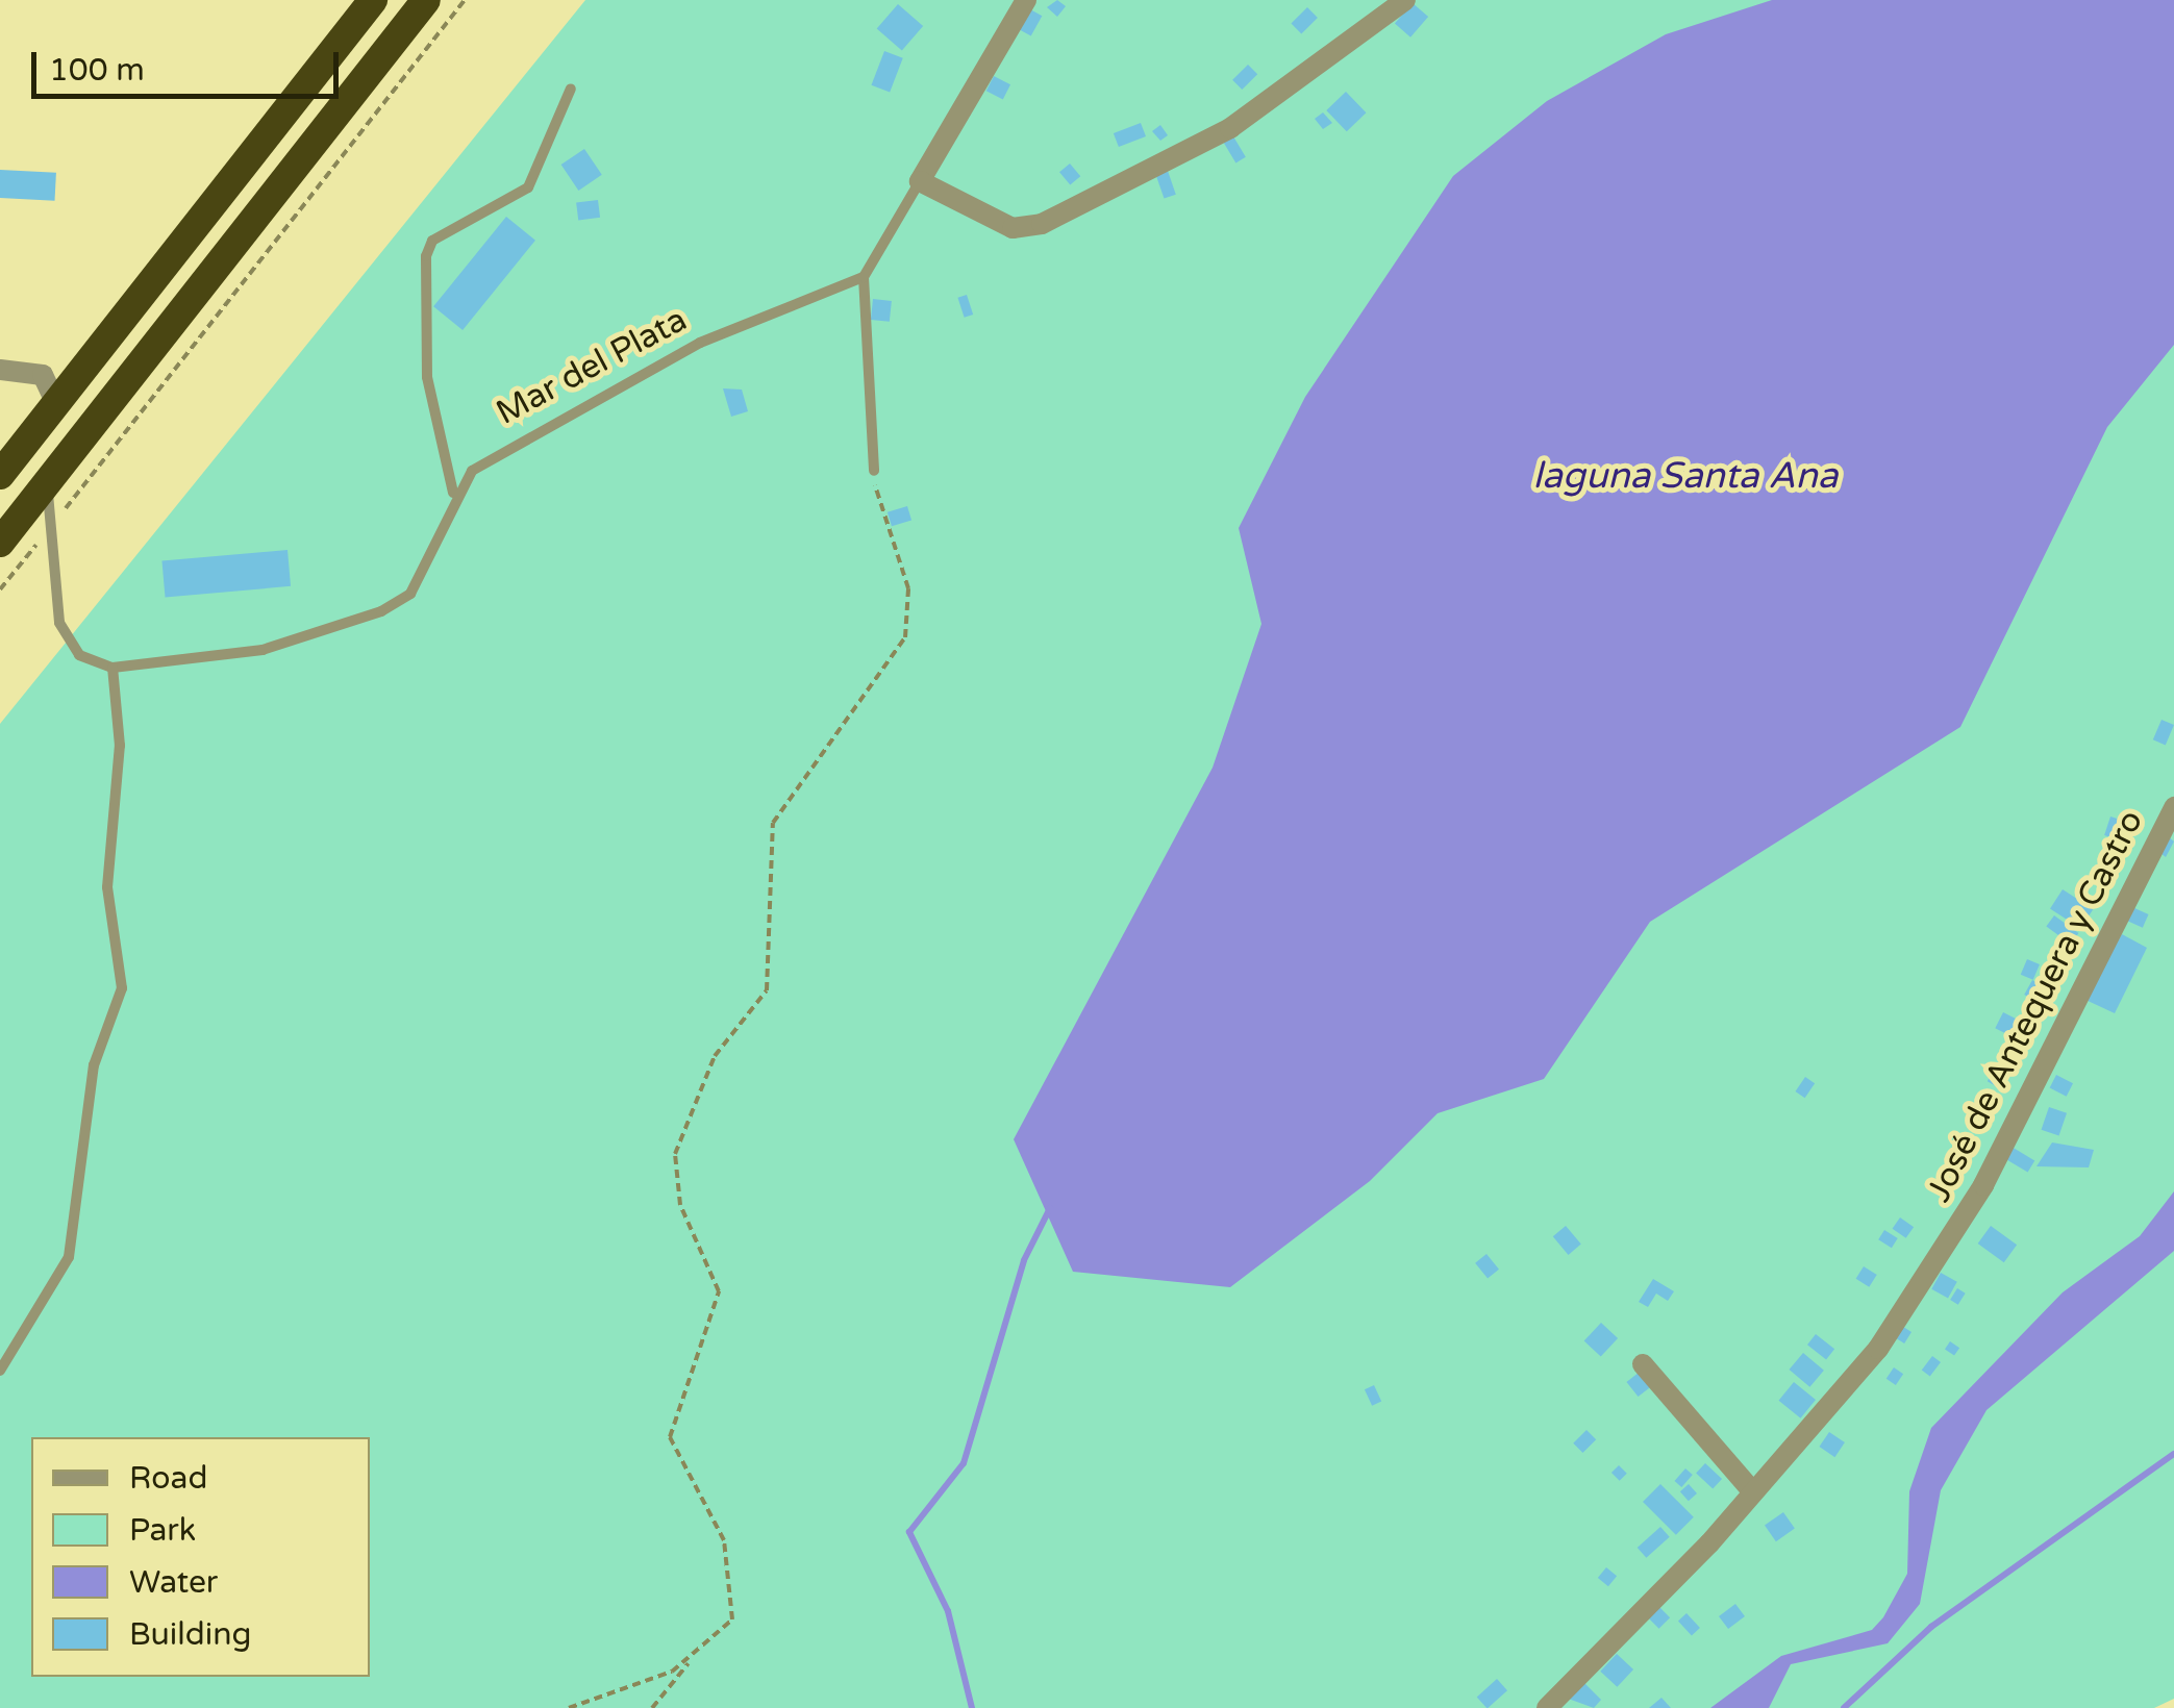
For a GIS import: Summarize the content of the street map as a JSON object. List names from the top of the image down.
{
  "streets": {
    "street": ["José de Antequera y Castro"],
    "lane": ["Mar del Plata"]
  },
  "water": ["laguna Santa Ana"],
  "legend": [
    "Road",
    "Park",
    "Water",
    "Building"
  ],
  "scale_bar": "100 m"
}
